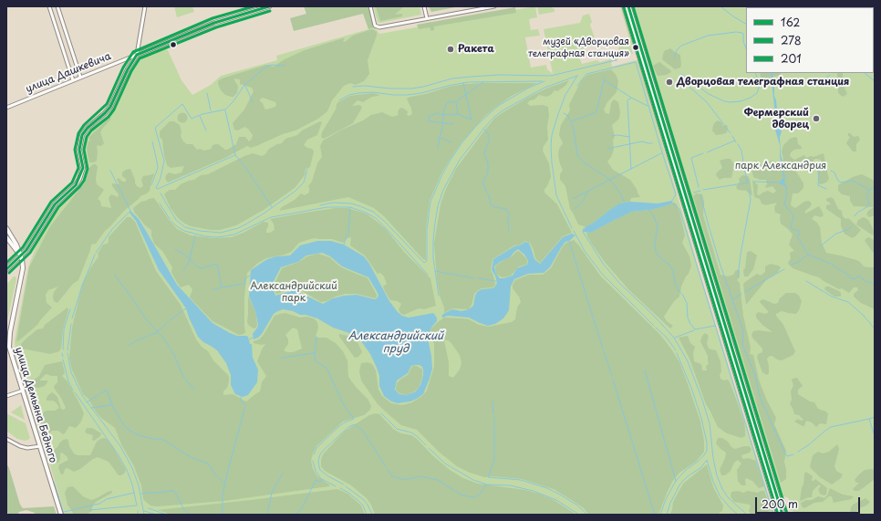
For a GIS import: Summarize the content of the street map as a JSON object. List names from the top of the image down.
{
  "streets": {
    "street": ["улица Дашкевича", "улица Демьяна Бедного"]
  },
  "water": ["Александрийский пруд"],
  "parks": ["парк Александрия", "Александрийский парк"],
  "places": [
    "музей «Дворцовая телеграфная станция»",
    "Ракета",
    "Дворцовая телеграфная станция",
    "Фермерский дворец"
  ],
  "lines": ["transit line 162", "transit line 201", "transit line 278"],
  "legend": ["162", "278", "201"],
  "scale_bar": "200 m"
}
